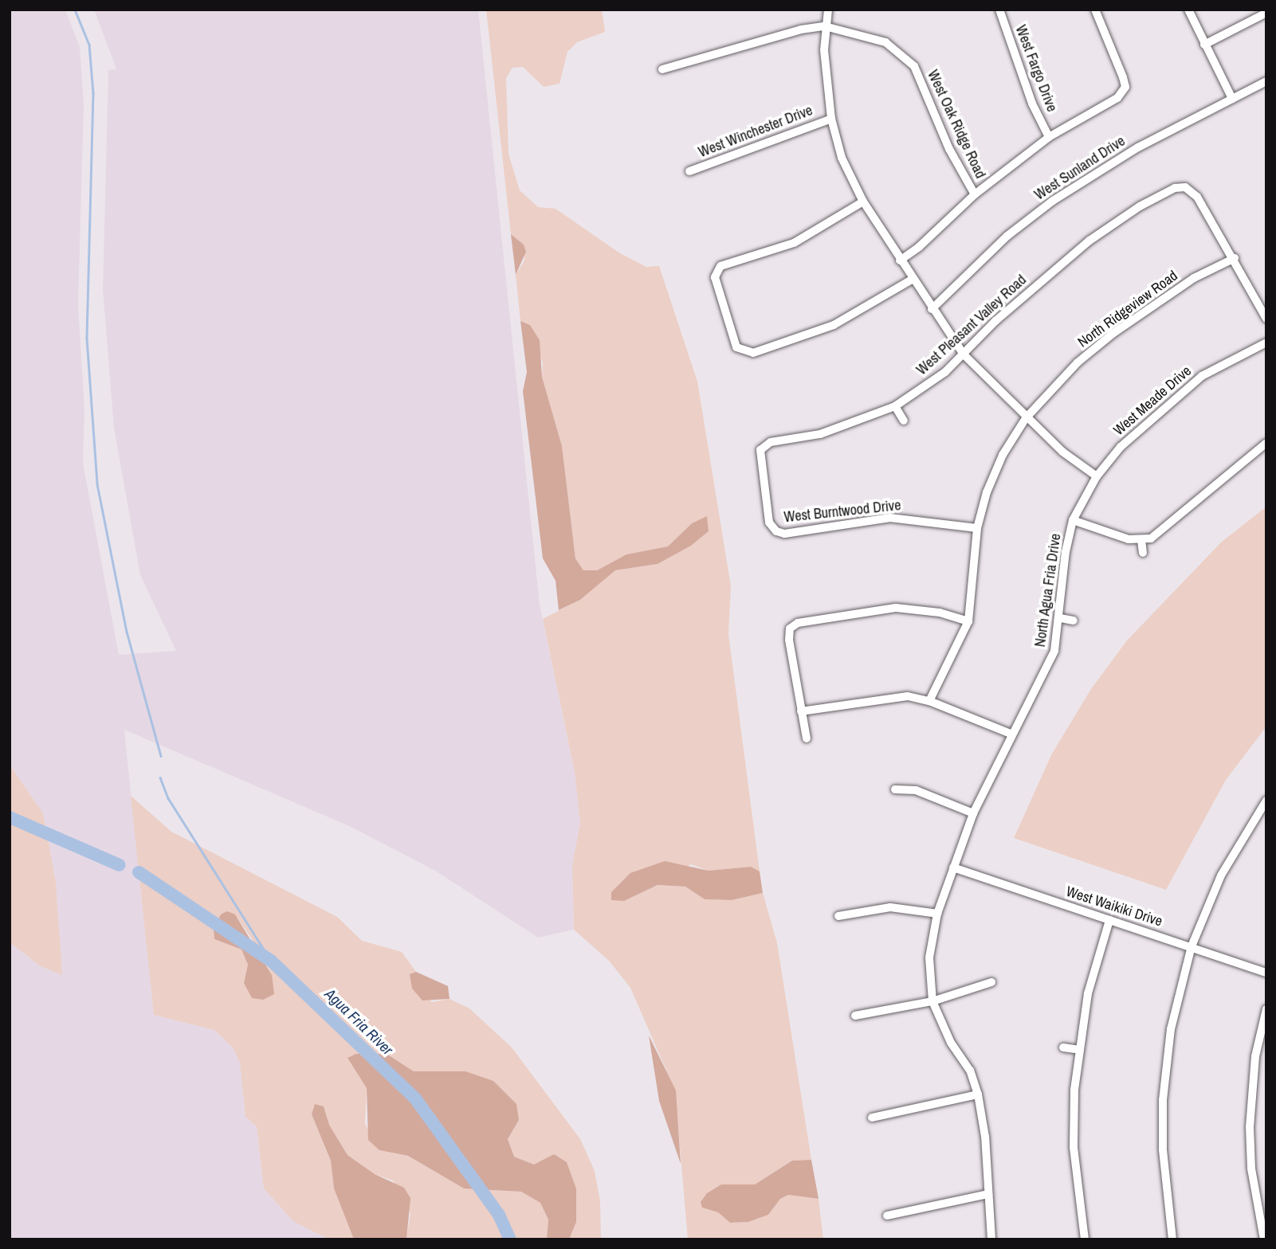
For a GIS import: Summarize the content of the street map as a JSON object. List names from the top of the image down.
{
  "streets": {
    "street": [
      "West Fargo Drive",
      "West Oak Ridge Road",
      "West Winchester Drive",
      "West Sunland Drive",
      "North Ridgeview Road",
      "West Pleasant Valley Road",
      "West Meade Drive",
      "West Burntwood Drive",
      "North Agua Fria Drive",
      "West Waikiki Drive"
    ]
  },
  "crossings": [
    ["North Ridgeview Road", "West Pleasant Valley Road"],
    ["North Ridgeview Road", "West Burntwood Drive"],
    ["West Pleasant Valley Road", "West Burntwood Drive"],
    ["West Meade Drive", "North Agua Fria Drive"],
    ["North Agua Fria Drive", "West Waikiki Drive"]
  ],
  "water": ["Agua Fria River"]
}
